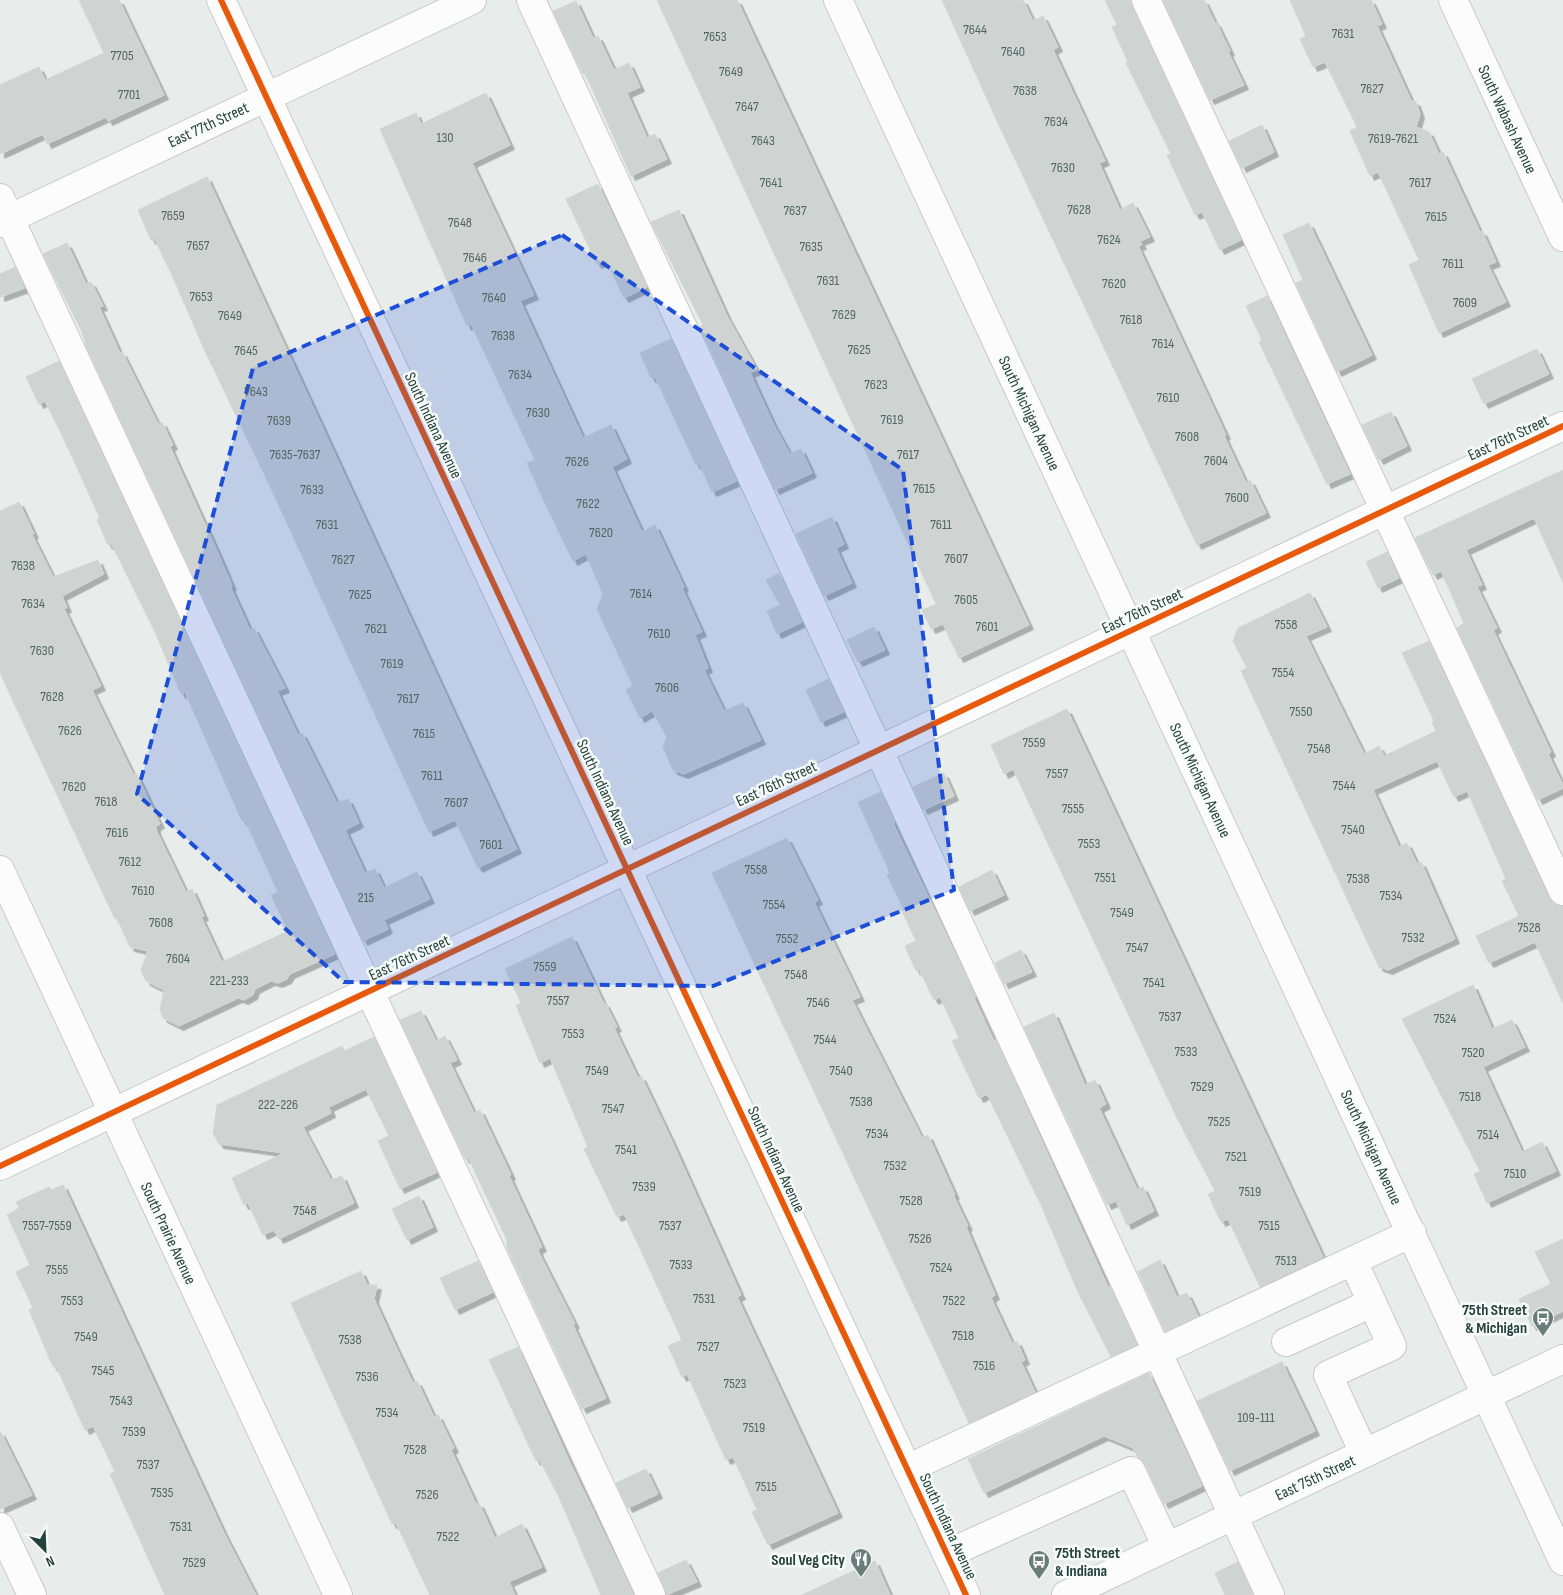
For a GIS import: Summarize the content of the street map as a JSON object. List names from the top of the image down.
{
  "streets": {
    "street": [
      "South Wabash Avenue",
      "East 77th Street",
      "South Michigan Avenue",
      "South Indiana Avenue",
      "East 76th Street",
      "South Prairie Avenue",
      "East 75th Street"
    ]
  },
  "crossings": [
    ["East 77th Street", "South Indiana Avenue"],
    ["South Michigan Avenue", "East 76th Street"],
    ["South Michigan Avenue", "East 75th Street"],
    ["South Indiana Avenue", "East 76th Street"],
    ["East 76th Street", "South Prairie Avenue"]
  ],
  "places": {
    "bus stop": ["75th Street & Michigan", "75th Street & Indiana"],
    "restaurant": ["Soul Veg City"]
  },
  "house_numbers": [
    "7644",
    "7631",
    "7653",
    "7640",
    "7705",
    "7649",
    "7627",
    "7638",
    "7701",
    "7647",
    "7634",
    "130",
    "7619-7621",
    "7643",
    "7630",
    "7641",
    "7617",
    "7628",
    "7637",
    "7659",
    "7615",
    "7648",
    "7624",
    "7657",
    "7635",
    "7646",
    "7611",
    "7631",
    "7620",
    "7653",
    "7640",
    "7609",
    "7629",
    "7649",
    "7618",
    "7638",
    "7614",
    "7625",
    "7645",
    "7634",
    "7623",
    "7643",
    "7610",
    "7630",
    "7619",
    "7639",
    "7608",
    "7635-7637",
    "7617",
    "7604",
    "7626",
    "7615",
    "7633",
    "7600",
    "7622",
    "7631",
    "7611",
    "7620",
    "7607",
    "7627",
    "7638",
    "7614",
    "7625",
    "7605",
    "7634",
    "7558",
    "7601",
    "7621",
    "7610",
    "7630",
    "7619",
    "7554",
    "7606",
    "7628",
    "7617",
    "7550",
    "7626",
    "7615",
    "7559",
    "7548",
    "7557",
    "7611",
    "7544",
    "7620",
    "7618",
    "7607",
    "7555",
    "7540",
    "7616",
    "7553",
    "7601",
    "7612",
    "7558",
    "7551",
    "7538",
    "7610",
    "7534",
    "215",
    "7554",
    "7549",
    "7608",
    "7528",
    "7532",
    "7552",
    "7547",
    "7604",
    "7559",
    "7548",
    "221-233",
    "7541",
    "7557",
    "7546",
    "7537",
    "7524",
    "7553",
    "7544",
    "7533",
    "7520",
    "7549",
    "7540",
    "7529",
    "7518",
    "7538",
    "222-226",
    "7547",
    "7525",
    "7534",
    "7514",
    "7541",
    "7521",
    "7532",
    "7510",
    "7539",
    "7519",
    "7528",
    "7548",
    "7557-7559",
    "7537",
    "7515",
    "7526",
    "7513",
    "7533",
    "7524",
    "7555",
    "7531",
    "7553",
    "7522",
    "7518",
    "7549",
    "7538",
    "7527",
    "7516",
    "7545",
    "7536",
    "7523",
    "7543",
    "7534",
    "109-111",
    "7519",
    "7539",
    "7528",
    "7537",
    "7515",
    "7535",
    "7526",
    "7531",
    "7522",
    "7529"
  ],
  "north": "bottom right"
}
